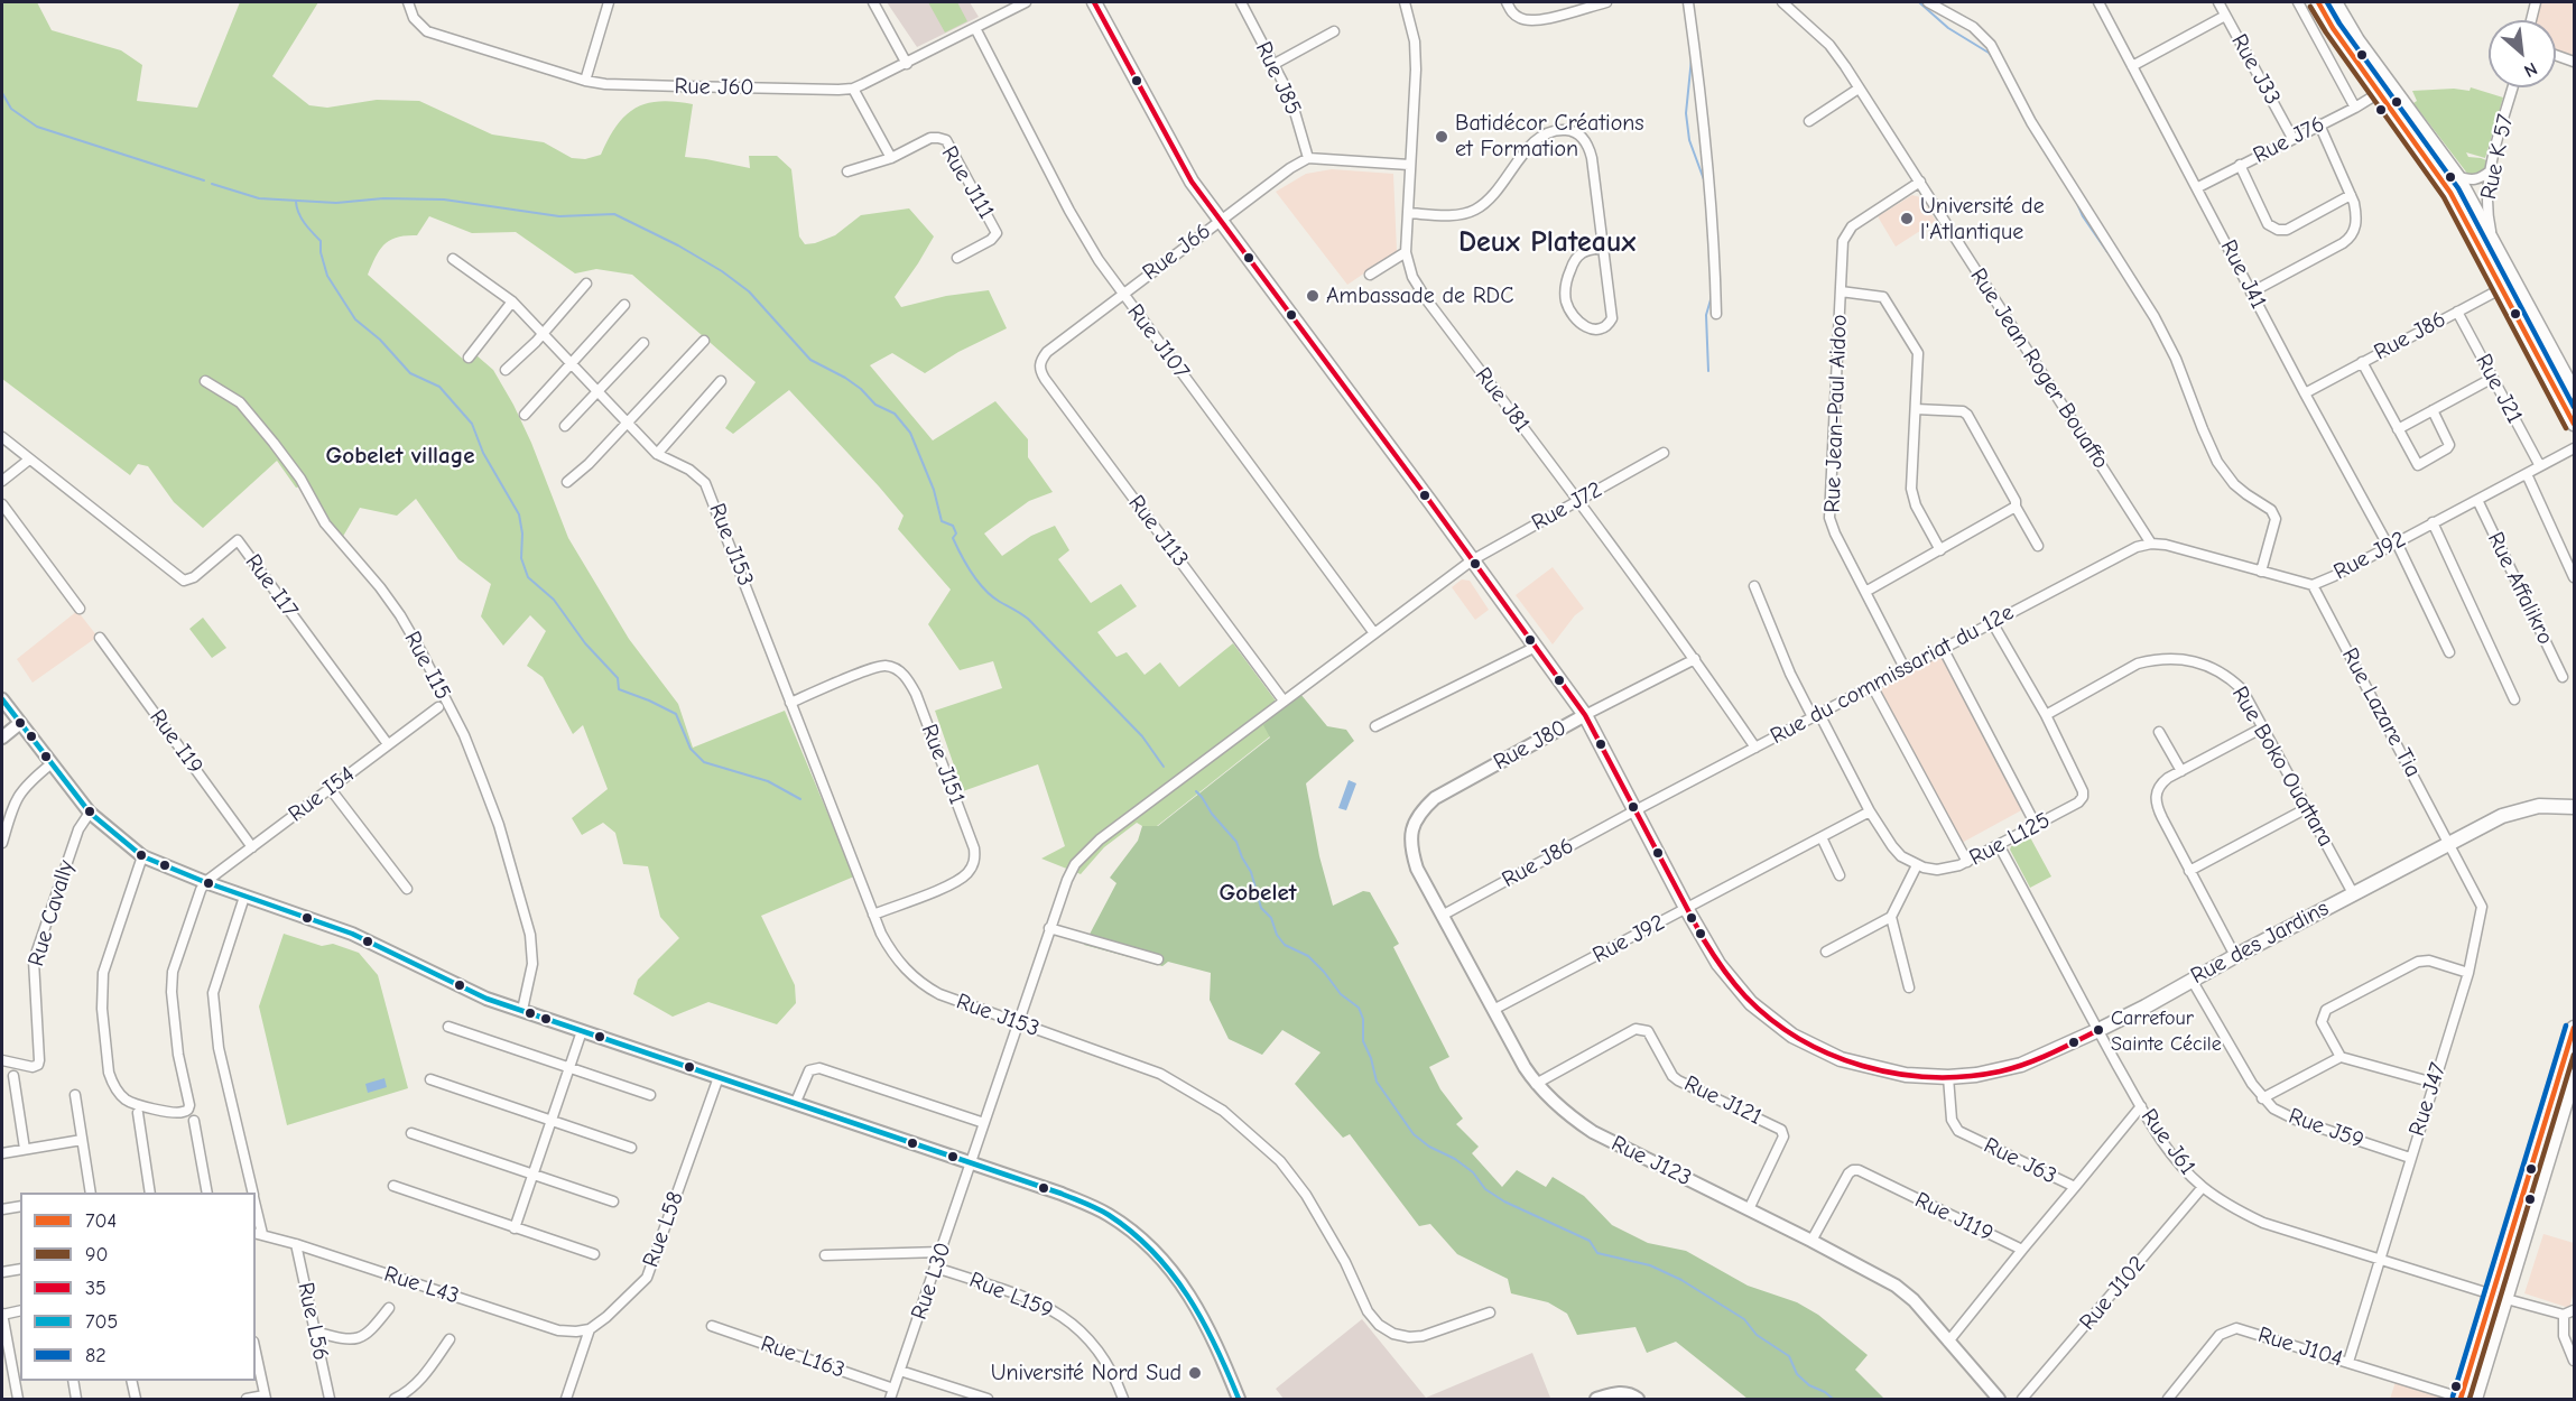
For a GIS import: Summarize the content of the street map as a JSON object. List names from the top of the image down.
{
  "streets": {
    "main road": ["Rue des Jardins"],
    "street": [
      "Rue J33",
      "Rue J85",
      "Rue J60",
      "Rue J76",
      "Rue K 57",
      "Rue J111",
      "Rue J66",
      "Rue J41",
      "Rue J86",
      "Rue J107",
      "Rue Jean Roger Bouaffo",
      "Rue J21",
      "Rue J81",
      "Rue Jean-Paul Aidoo",
      "Rue J72",
      "Rue J113",
      "Rue J153",
      "Rue J92",
      "Rue I17",
      "Rue Affalikro",
      "Rue I15",
      "Rue du commissariat du 12e",
      "Rue Lazare Tia",
      "Rue I19",
      "Rue J80",
      "Rue J151",
      "Rue Boko Ouattara",
      "Rue I54",
      "Rue L125",
      "Rue Cavally",
      "Rue J47",
      "Rue J121",
      "Rue J59",
      "Rue J61",
      "Rue J123",
      "Rue J63",
      "Rue J119",
      "Rue L58",
      "Rue L30",
      "Rue L43",
      "Rue J102",
      "Rue L159",
      "Rue L56",
      "Rue J104",
      "Rue L163"
    ]
  },
  "crossings": [
    ["Rue J33", "Rue J76"],
    ["Rue J85", "Rue J66"],
    ["Rue J60", "Rue J107"],
    ["Rue J76", "Rue J41"],
    ["Rue J66", "Rue J107"],
    ["Rue J66", "Rue J113"],
    ["Rue J66", "Rue des Jardins"],
    ["Rue J41", "Rue J86"],
    ["Rue J41", "Rue J92"],
    ["Rue J86", "Rue J21"],
    ["Rue J86", "Rue du commissariat du 12e"],
    ["Rue J86", "Rue des Jardins"],
    ["Rue J86", "Rue J123"],
    ["Rue J107", "Rue J72"],
    ["Rue Jean Roger Bouaffo", "Rue Jean-Paul Aidoo"],
    ["Rue Jean Roger Bouaffo", "Rue J92"],
    ["Rue Jean Roger Bouaffo", "Rue du commissariat du 12e"],
    ["Rue J21", "Rue J92"],
    ["Rue J81", "Rue J72"],
    ["Rue J81", "Rue du commissariat du 12e"],
    ["Rue J81", "Rue J80"],
    ["Rue Jean-Paul Aidoo", "Rue du commissariat du 12e"],
    ["Rue J72", "Rue J113"],
    ["Rue J72", "Rue des Jardins"],
    ["Rue J72", "Rue L30"],
    ["Rue J153", "Rue J151"],
    ["Rue J153", "Rue L30"],
    ["Rue J92", "Rue Affalikro"],
    ["Rue J92", "Rue du commissariat du 12e"],
    ["Rue J92", "Rue Lazare Tia"],
    ["Rue J92", "Rue des Jardins"],
    ["Rue J92", "Rue J123"],
    ["Rue I17", "Rue I54"],
    ["Rue du commissariat du 12e", "Rue L125"],
    ["Rue du commissariat du 12e", "Rue des Jardins"],
    ["Rue Lazare Tia", "Rue des Jardins"],
    ["Rue Lazare Tia", "Rue J47"],
    ["Rue I19", "Rue I54"],
    ["Rue J80", "Rue des Jardins"],
    ["Rue J80", "Rue J123"],
    ["Rue Boko Ouattara", "Rue L125"],
    ["Rue Boko Ouattara", "Rue des Jardins"],
    ["Rue L125", "Rue J61"],
    ["Rue des Jardins", "Rue J47"],
    ["Rue des Jardins", "Rue J59"],
    ["Rue des Jardins", "Rue J61"],
    ["Rue des Jardins", "Rue J63"],
    ["Rue J47", "Rue J59"],
    ["Rue J47", "Rue J61"],
    ["Rue J47", "Rue J104"],
    ["Rue J121", "Rue J123"],
    ["Rue J61", "Rue J63"],
    ["Rue J61", "Rue J102"],
    ["Rue J123", "Rue J119"],
    ["Rue L58", "Rue L43"],
    ["Rue L30", "Rue L159"],
    ["Rue L30", "Rue L163"],
    ["Rue L43", "Rue L56"]
  ],
  "districts": ["Deux Plateaux", "Gobelet village", "Gobelet"],
  "places": [
    "Batidécor Créations et Formation",
    "Université de l'Atlantique",
    "Ambassade de RDC",
    "Carrefour Sainte Cécile",
    "Université Nord Sud"
  ],
  "lines": [
    "transit line 704",
    "transit line 35",
    "transit line 82",
    "transit line 90",
    "transit line 705"
  ],
  "legend": [
    "704",
    "90",
    "35",
    "705",
    "82"
  ],
  "north": "bottom right"
}
